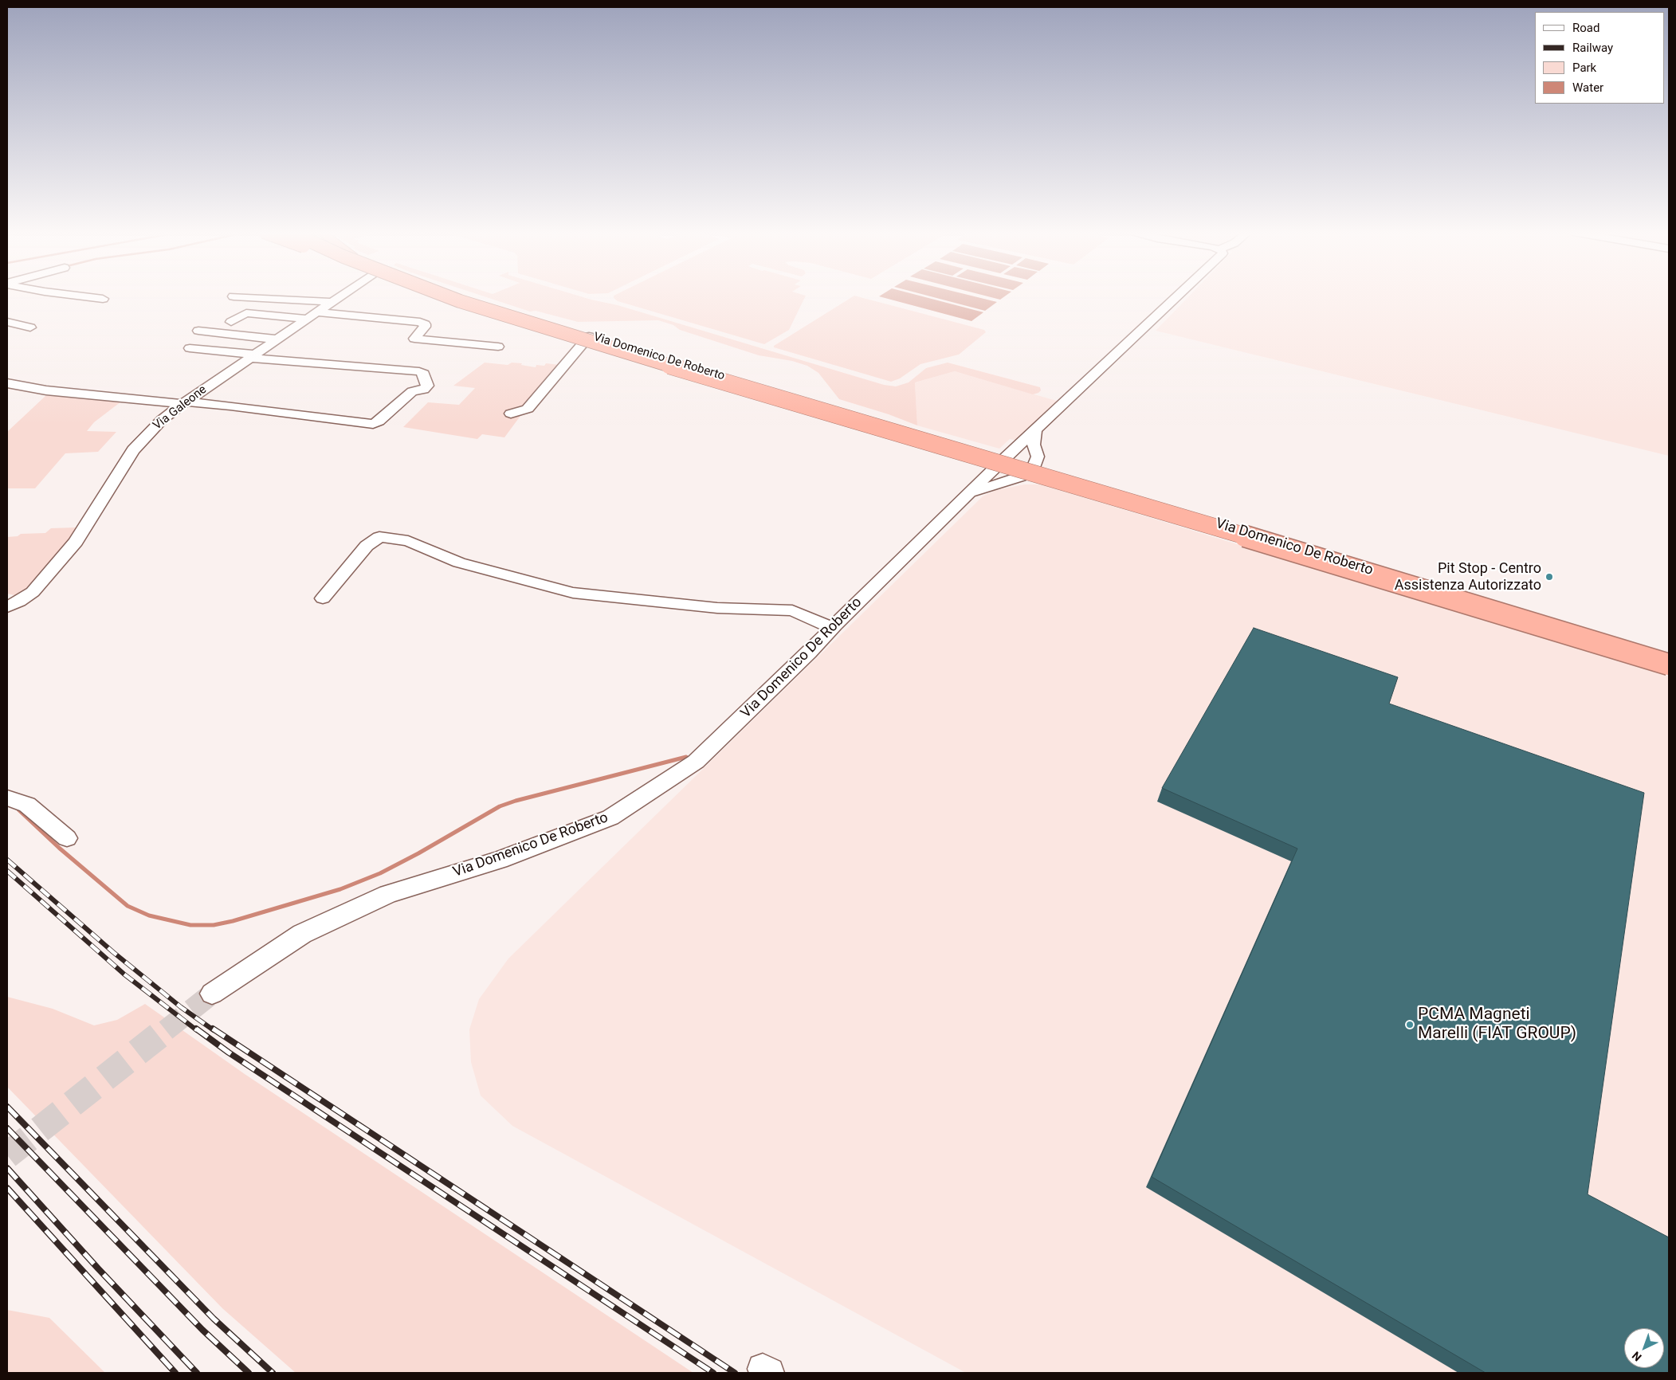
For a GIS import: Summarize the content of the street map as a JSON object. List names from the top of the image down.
{
  "streets": {
    "street": ["Via Domenico De Roberto", "Via Galeone"]
  },
  "places": ["Pit Stop - Centro Assistenza Autorizzato", "PCMA Magneti Marelli (FIAT GROUP)"],
  "legend": [
    "Road",
    "Railway",
    "Park",
    "Water"
  ],
  "north": "bottom left"
}
